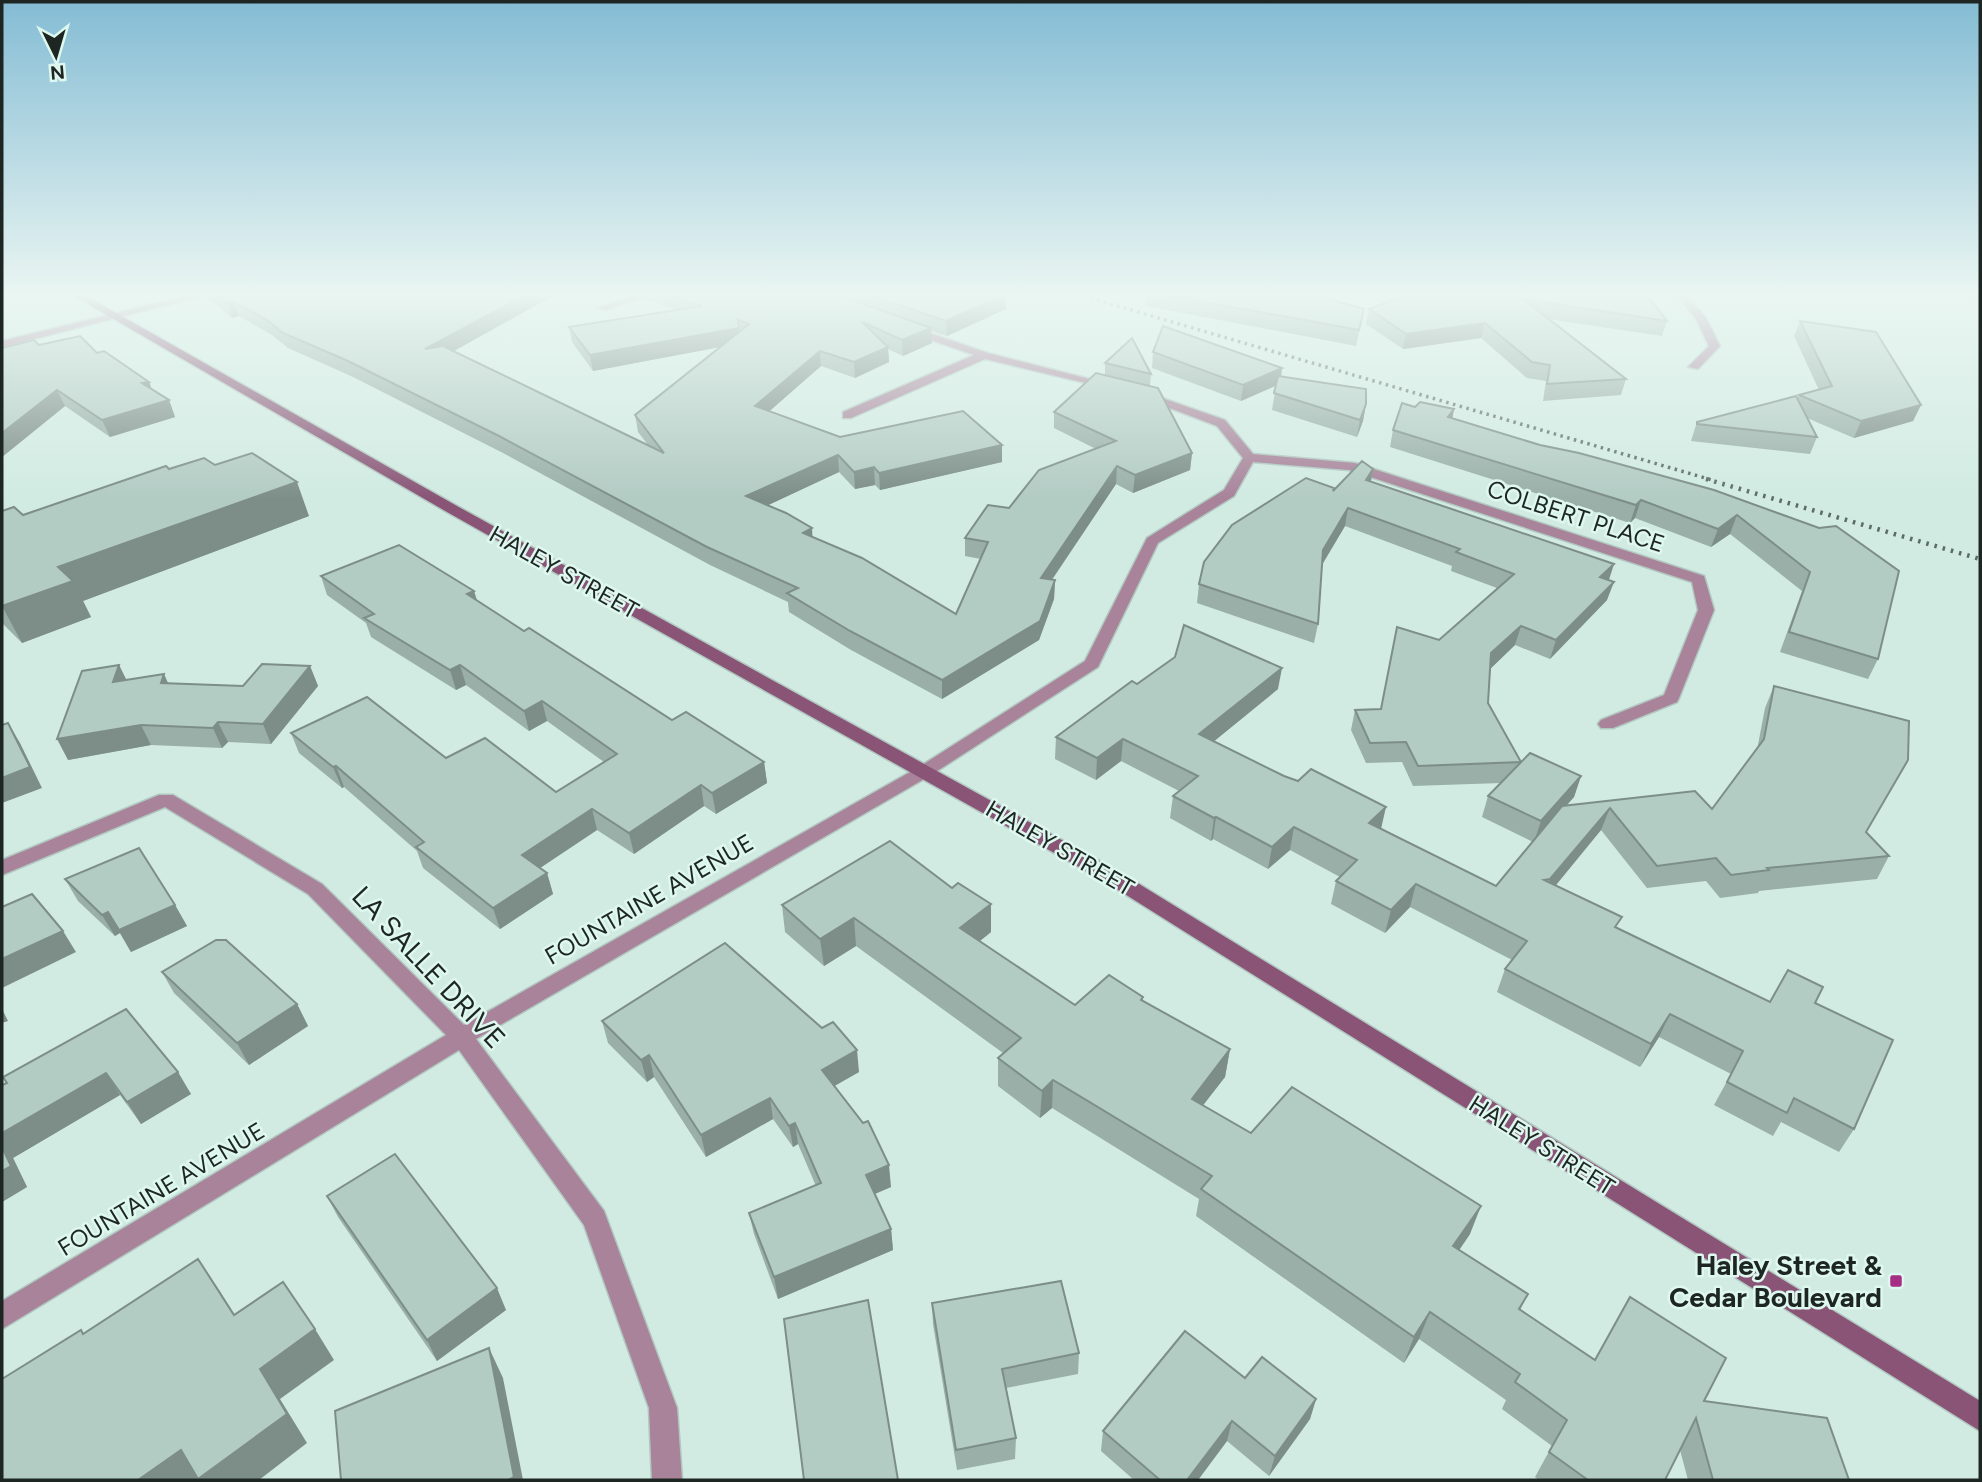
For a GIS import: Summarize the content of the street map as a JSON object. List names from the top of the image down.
{
  "streets": {
    "street": [
      "COLBERT PLACE",
      "HALEY STREET",
      "FOUNTAINE AVENUE",
      "LA SALLE DRIVE"
    ]
  },
  "crossings": [
    ["COLBERT PLACE", "FOUNTAINE AVENUE"],
    ["HALEY STREET", "FOUNTAINE AVENUE"],
    ["FOUNTAINE AVENUE", "LA SALLE DRIVE"]
  ],
  "places": {
    "transit": ["Haley Street & Cedar Boulevard"]
  },
  "north": "bottom"
}
